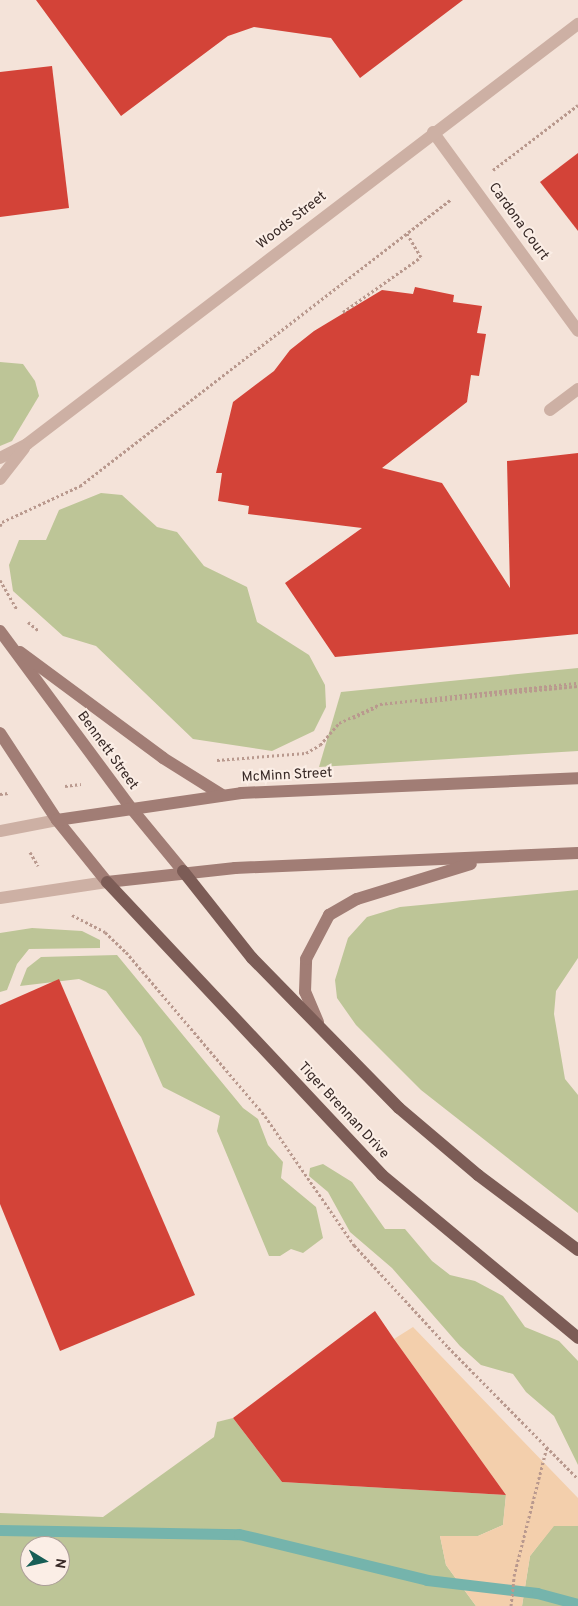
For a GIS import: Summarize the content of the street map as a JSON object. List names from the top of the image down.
{
  "streets": {
    "main road": ["Tiger Brennan Drive"],
    "street": [
      "Woods Street",
      "Cardona Court",
      "Bennett Street",
      "McMinn Street"
    ]
  },
  "crossings": [
    ["Woods Street", "Cardona Court"],
    ["Bennett Street", "McMinn Street"]
  ],
  "north": "right"
}
